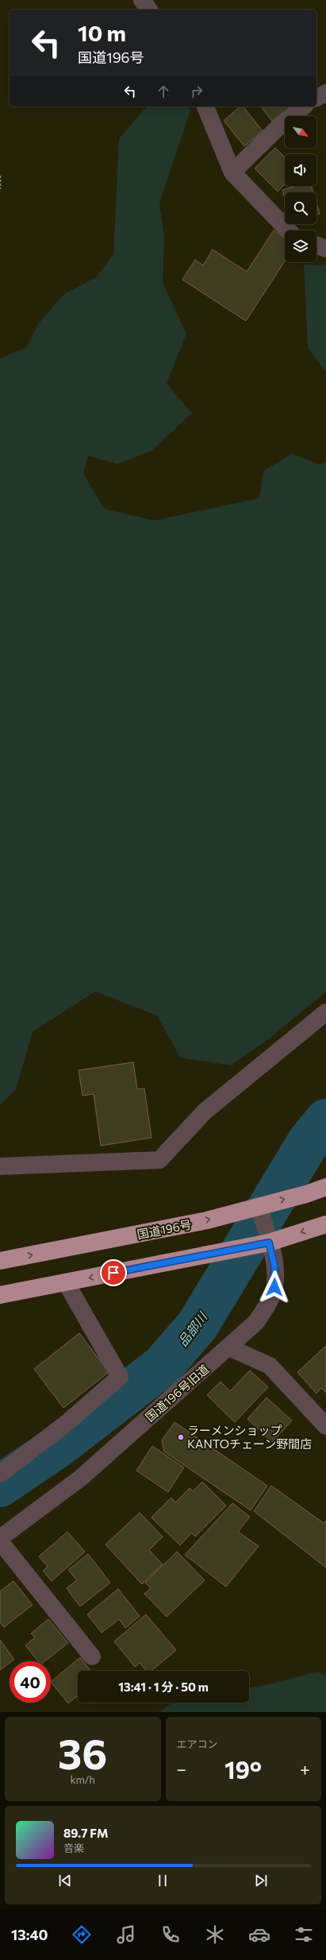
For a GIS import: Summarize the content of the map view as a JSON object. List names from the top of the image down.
{
  "streets": {
    "highway": ["国道196号"],
    "street": ["国道196号旧道"]
  },
  "crossings": [
    ["国道196号", "国道196号旧道"]
  ],
  "water": ["品部川"],
  "places": ["ラーメンショップ KANTOチェーン野間店"],
  "north": "bottom right",
  "page": {
    "turn": ["10 m", "国道196号"],
    "limit": "40",
    "trip": "13:41 · 1 分 · 50 m",
    "tile": [
      ["36", "km/h"],
      "エアコン"
    ],
    "heat": ["−", "19°", "+"],
    "song": ["89.7 FM", "音楽"],
    "tabs": "13:40"
  }
}
